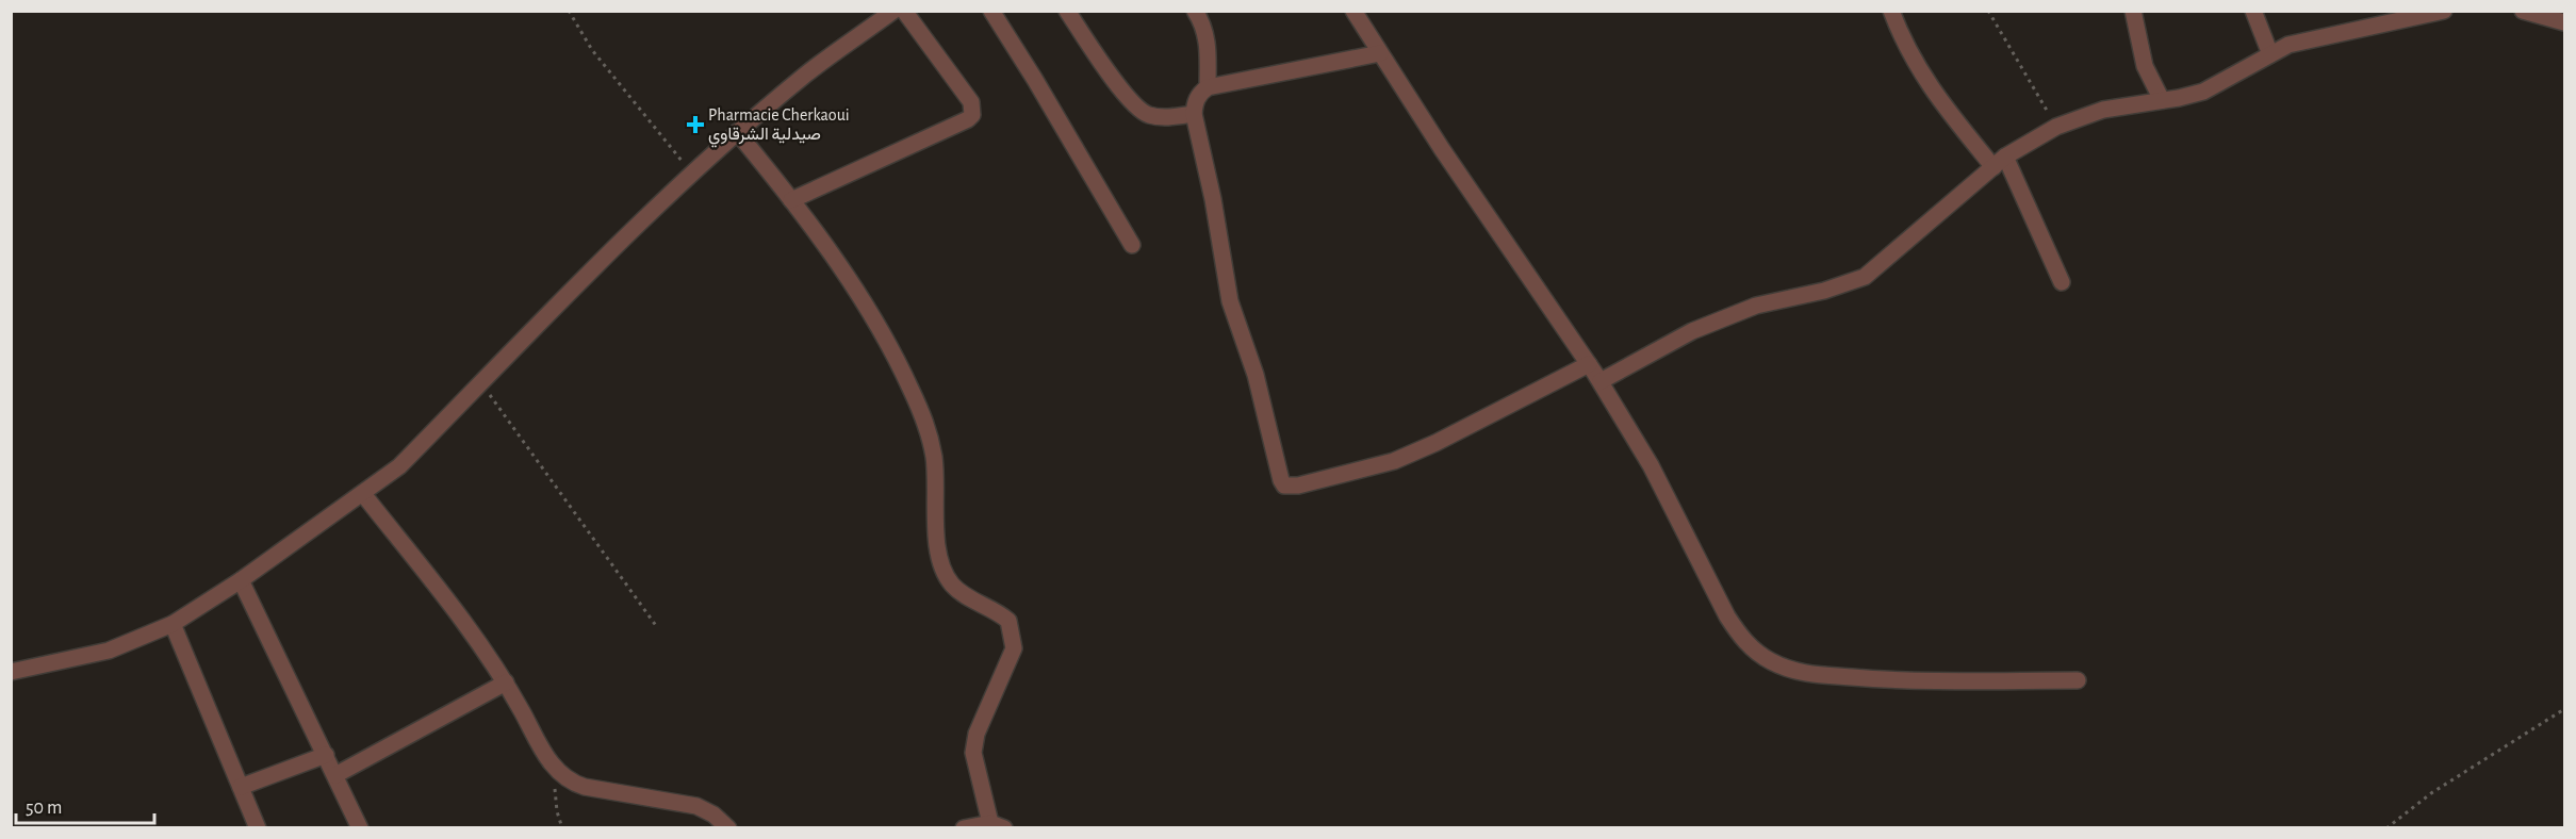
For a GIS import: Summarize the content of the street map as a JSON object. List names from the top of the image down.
{
  "places": {
    "health": ["Pharmacie Cherkaoui صيدلية الشرقاوي"]
  },
  "scale_bar": "50 m"
}
